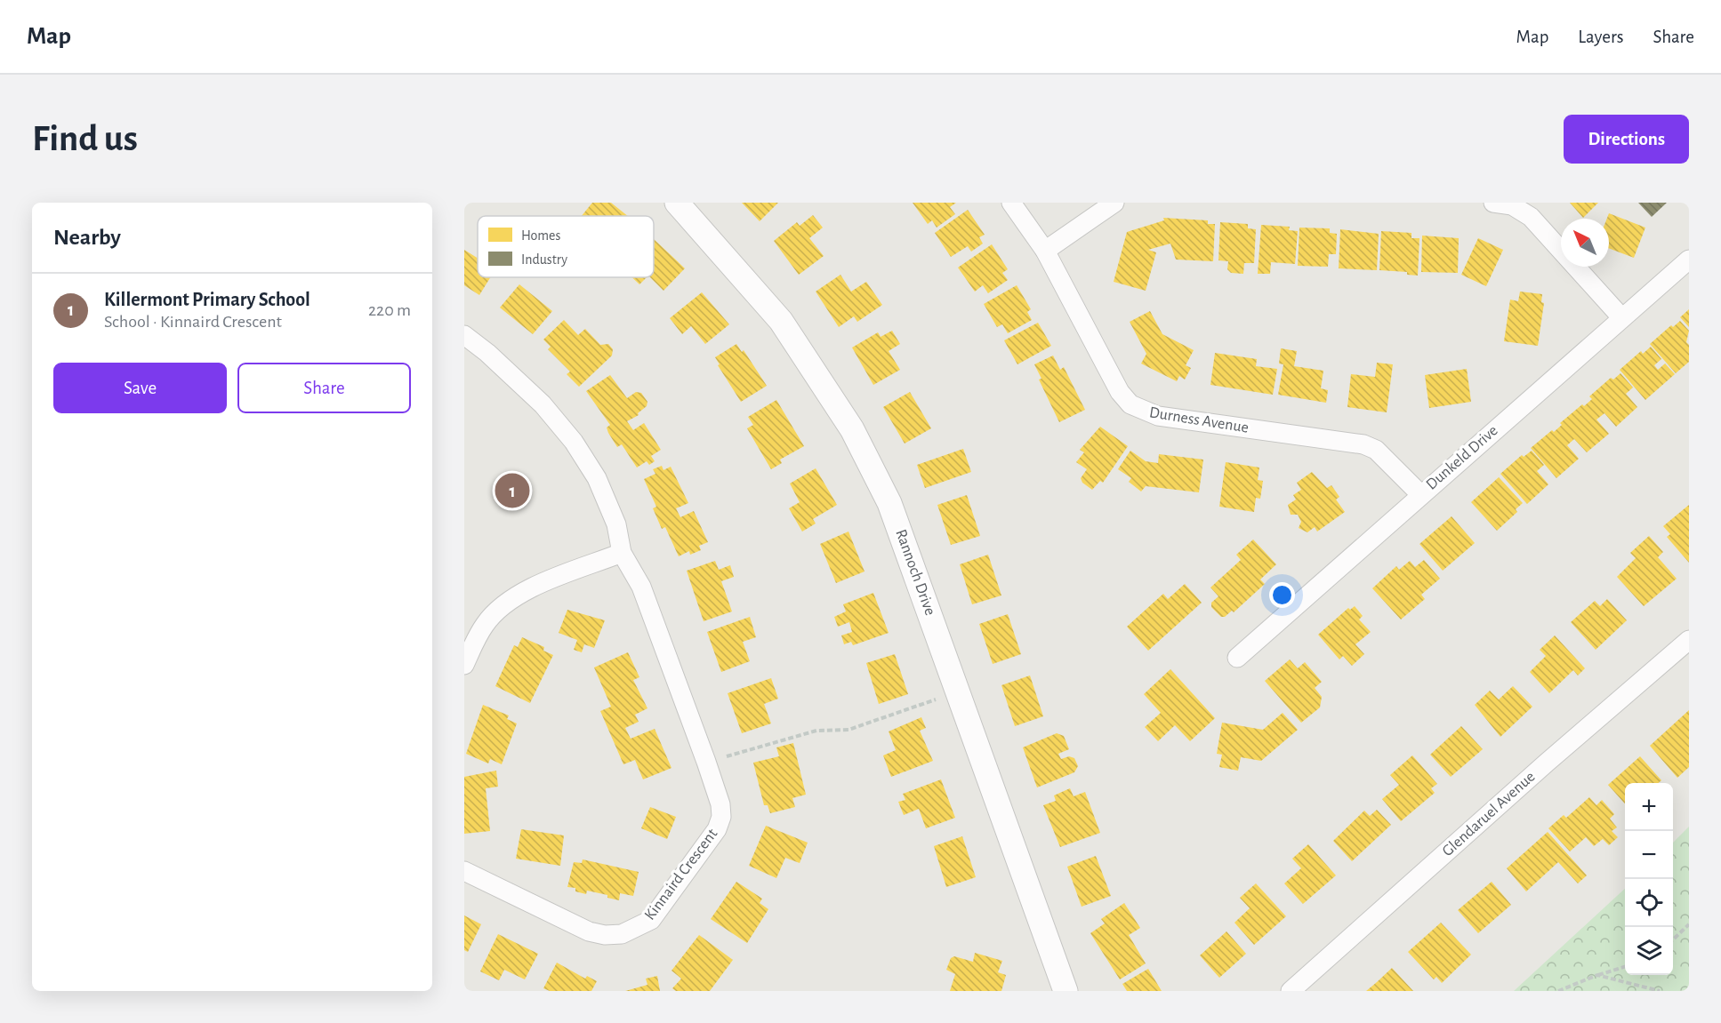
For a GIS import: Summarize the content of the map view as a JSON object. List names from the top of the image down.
{
  "streets": {
    "street": [
      "Durness Avenue",
      "Dunkeld Drive",
      "Rannoch Drive",
      "Glendaruel Avenue",
      "Kinnaird Crescent"
    ]
  },
  "crossings": [
    ["Durness Avenue", "Dunkeld Drive"]
  ],
  "legend": ["Homes", "Industry"],
  "north": "top left",
  "page": {
    "header": "Map",
    "nav": ["Map", "Layers", "Share"],
    "buttons": [
      "Directions",
      ["Save", "Share"]
    ],
    "title": "Find us",
    "heading": "Nearby",
    "list": [
      {
        "mark": "1",
        "name": "Killermont Primary School",
        "note": "School · Kinnaird Crescent",
        "value": "220 m"
      }
    ],
    "pins": "1",
    "map_buttons": ["+", "−"]
  }
}
